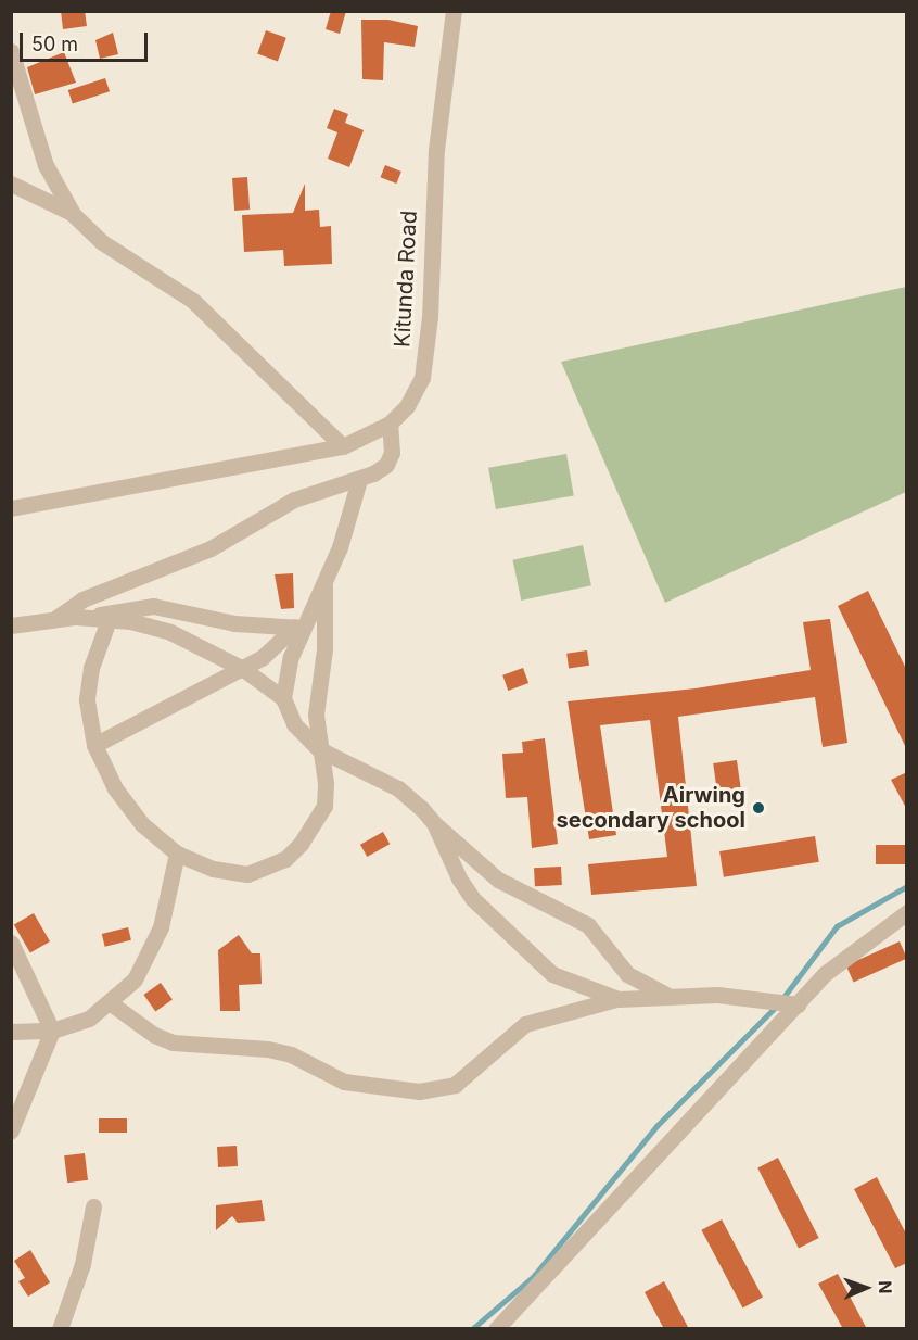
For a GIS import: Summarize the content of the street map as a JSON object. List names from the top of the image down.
{
  "streets": {
    "street": ["Kitunda Road"]
  },
  "places": ["Airwing secondary school"],
  "scale_bar": "50 m",
  "north": "right"
}
